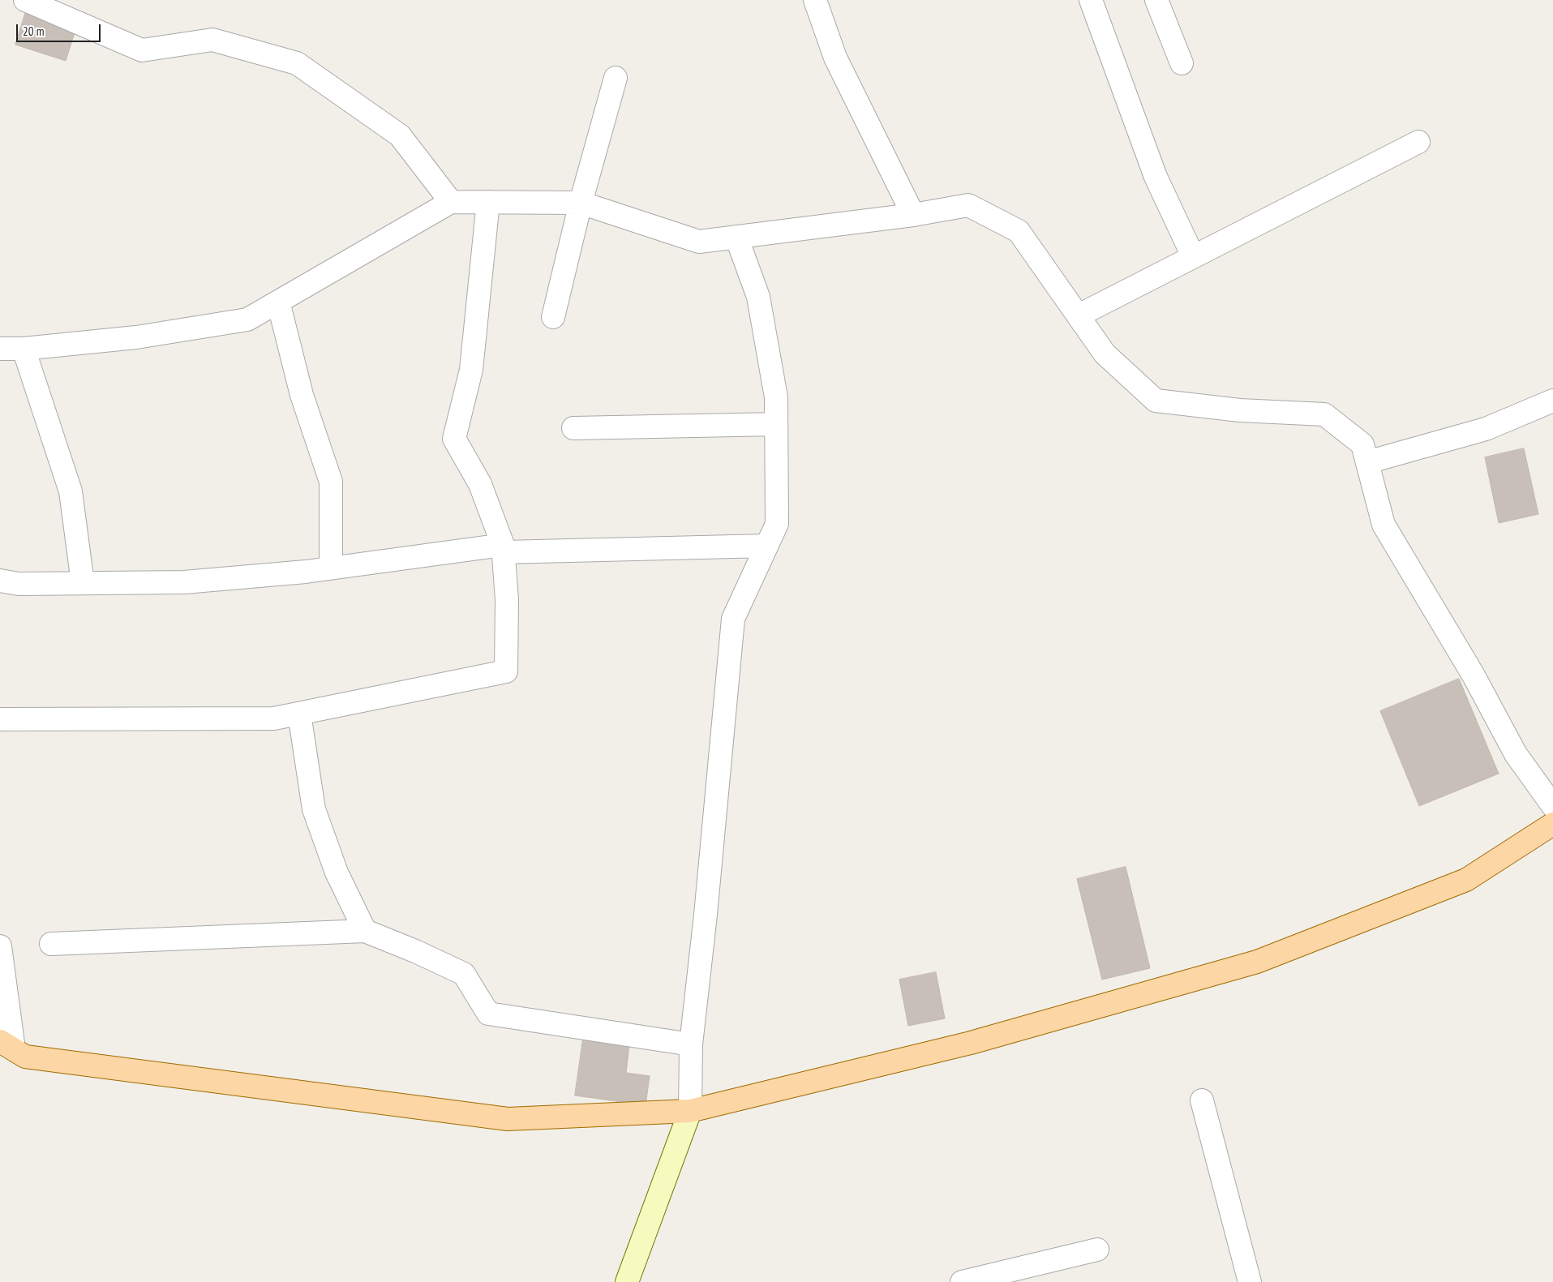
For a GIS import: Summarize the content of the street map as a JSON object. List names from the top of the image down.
{
  "scale_bar": "20 m"
}
